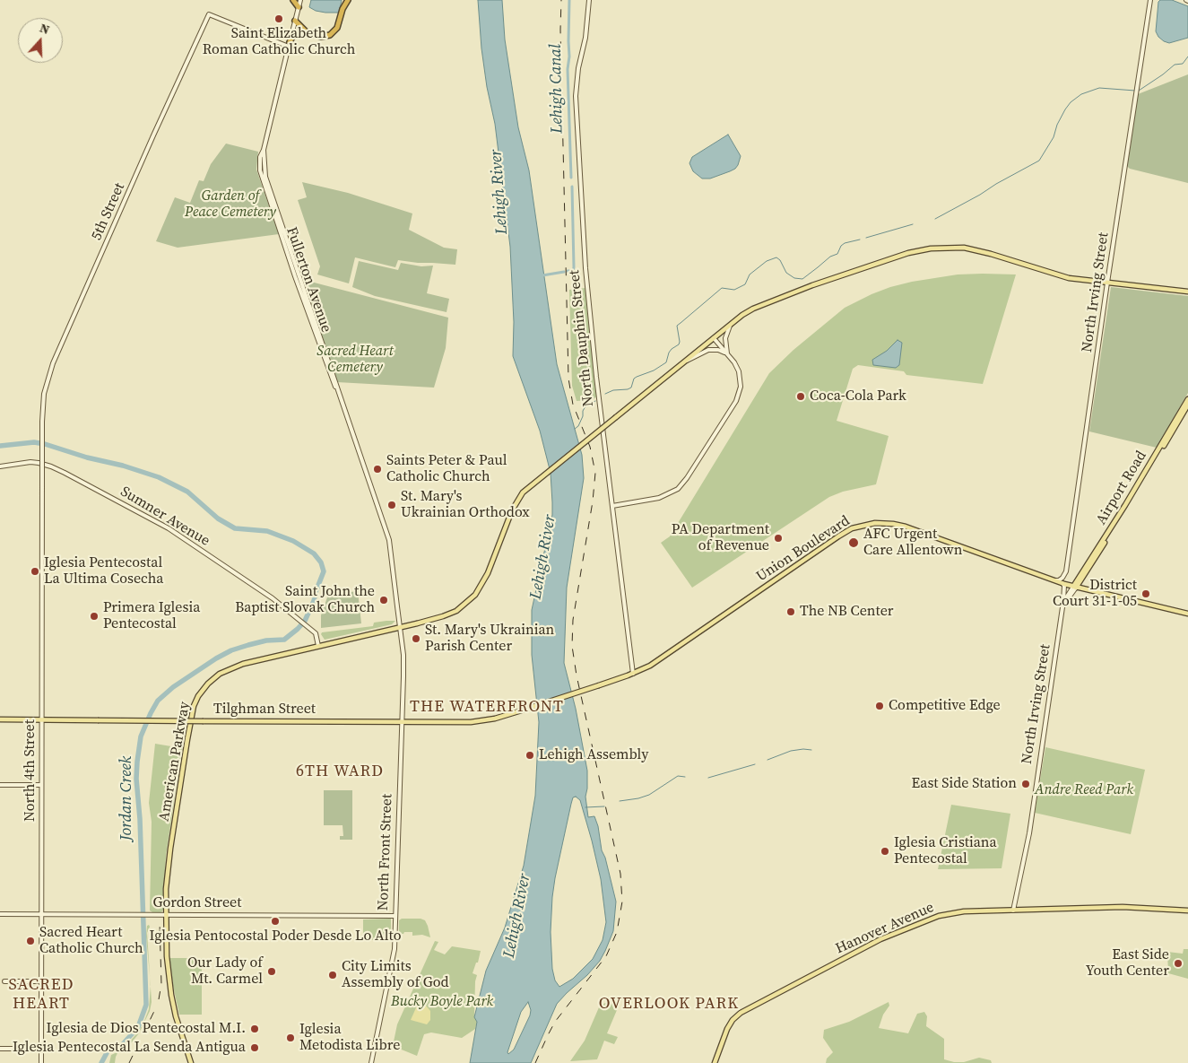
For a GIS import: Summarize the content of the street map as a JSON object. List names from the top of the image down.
{
  "streets": {
    "main road": [
      "Airport Road",
      "Union Boulevard",
      "Tilghman Street",
      "American Parkway",
      "Hanover Avenue"
    ],
    "street": [
      "5th Street",
      "Fullerton Avenue",
      "North Irving Street",
      "North Dauphin Street",
      "Sumner Avenue",
      "North 4th Street",
      "North Front Street",
      "Gordon Street"
    ]
  },
  "crossings": [
    ["5th Street", "Fullerton Avenue"],
    ["5th Street", "North 4th Street"],
    ["Fullerton Avenue", "North Front Street"],
    ["North Irving Street", "Airport Road"],
    ["North Irving Street", "Union Boulevard"],
    ["North Irving Street", "Hanover Avenue"],
    ["North Dauphin Street", "Union Boulevard"],
    ["Airport Road", "Union Boulevard"],
    ["Sumner Avenue", "American Parkway"],
    ["Union Boulevard", "Tilghman Street"],
    ["Tilghman Street", "North 4th Street"],
    ["Tilghman Street", "North Front Street"],
    ["American Parkway", "North Front Street"],
    ["American Parkway", "Gordon Street"],
    ["North 4th Street", "Gordon Street"],
    ["North Front Street", "Gordon Street"]
  ],
  "districts": [
    "THE WATERFRONT",
    "6TH WARD",
    "SACRED HEART",
    "OVERLOOK PARK"
  ],
  "water": ["Lehigh Canal", "Lehigh River", "Jordan Creek"],
  "parks": [
    "Garden of Peace Cemetery",
    "Sacred Heart Cemetery",
    "Andre Reed Park",
    "Bucky Boyle Park"
  ],
  "places": [
    "Saint Elizabeth Roman Catholic Church",
    "Coca-Cola Park",
    "Saints Peter & Paul Catholic Church",
    "St. Mary's Ukrainian Orthodox",
    "PA Department of Revenue",
    "AFC Urgent Care Allentown",
    "Iglesia Pentecostal La Ultima Cosecha",
    "District Court 31-1-05",
    "Saint John the Baptist Slovak Church",
    "The NB Center",
    "Primera Iglesia Pentecostal",
    "St. Mary's Ukrainian Parish Center",
    "Competitive Edge",
    "Lehigh Assembly",
    "East Side Station",
    "Iglesia Cristiana Pentecostal",
    "Iglesia Pentocostal Poder Desde Lo Alto",
    "Sacred Heart Catholic Church",
    "East Side Youth Center",
    "Our Lady of Mt. Carmel",
    "City Limits Assembly of God",
    "Iglesia de Dios Pentecostal M.I.",
    "Iglesia Metodista Libre",
    "Iglesia Pentecostal La Senda Antigua"
  ],
  "north": "top"
}
